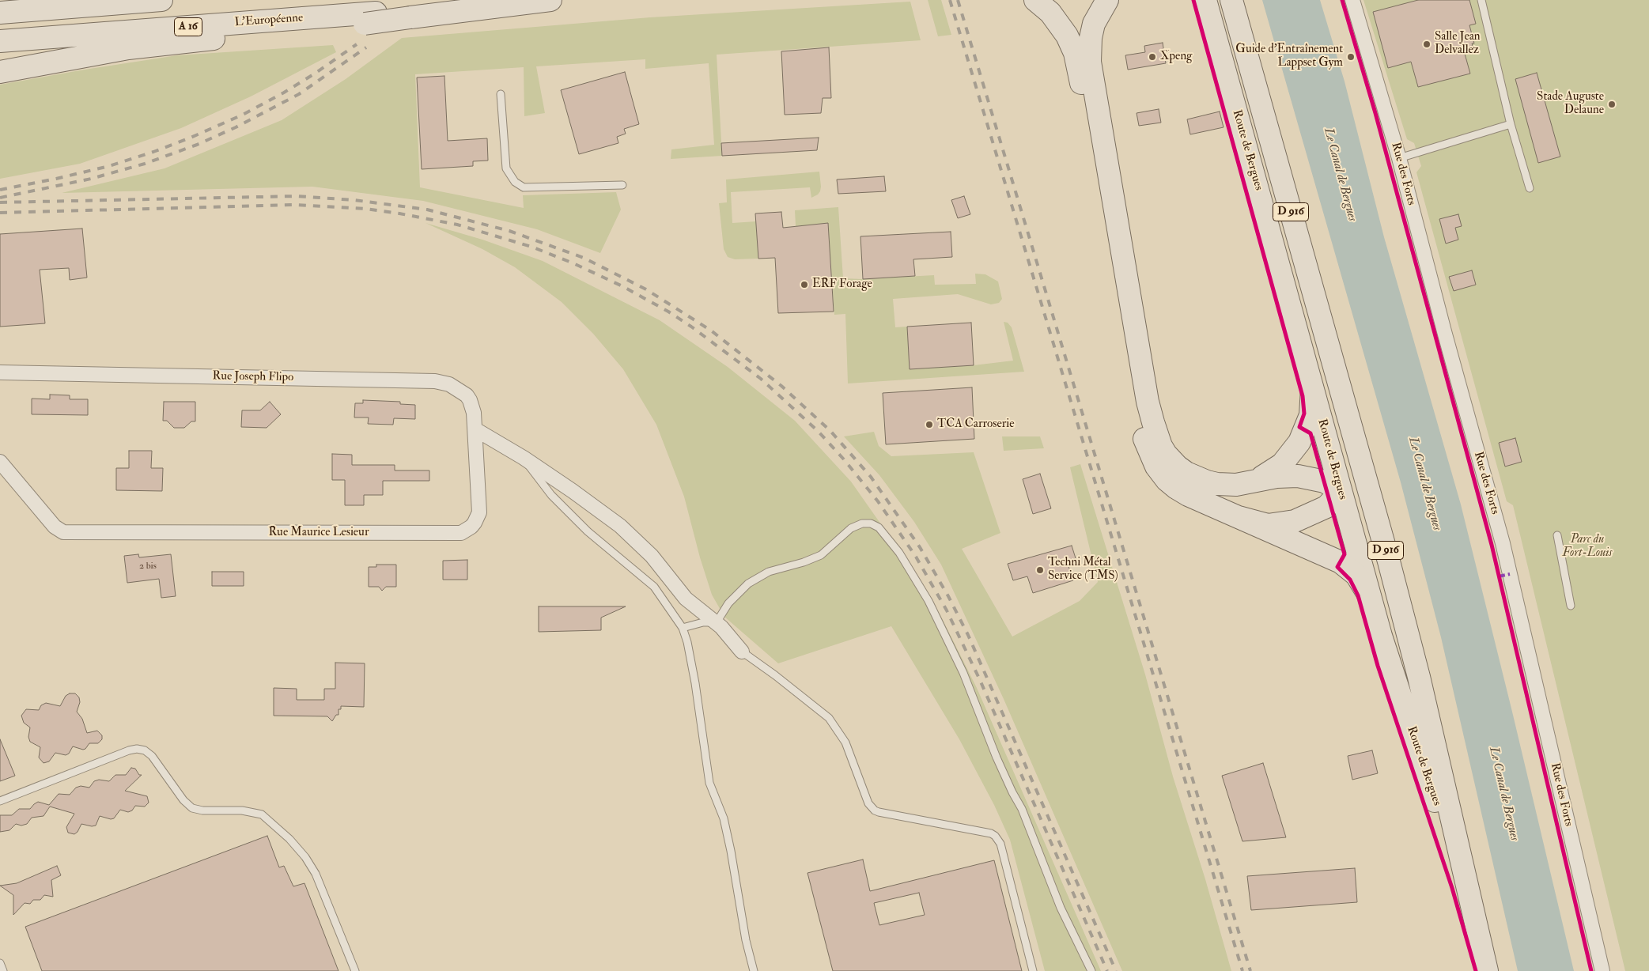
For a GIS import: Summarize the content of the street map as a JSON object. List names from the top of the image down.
{
  "streets": {
    "main road": [
      "L'Européenne",
      "A 16",
      "Route de Bergues",
      "D 916"
    ],
    "street": ["Rue des Forts", "Rue Joseph Flipo", "Rue Maurice Lesieur"]
  },
  "crossings": [
    ["Rue Joseph Flipo", "Rue Maurice Lesieur"]
  ],
  "water": ["Le Canal de Bergues"],
  "parks": ["Parc du Fort-Louis"],
  "places": [
    "Salle Jean Delvallez",
    "Xpeng",
    "Guide d'Entraînement Lappset Gym",
    "Stade Auguste Delaune",
    "ERF Forage",
    "TCA Carroserie",
    "Techni Métal Service (TMS)"
  ],
  "house_numbers": ["2 bis"]
}
